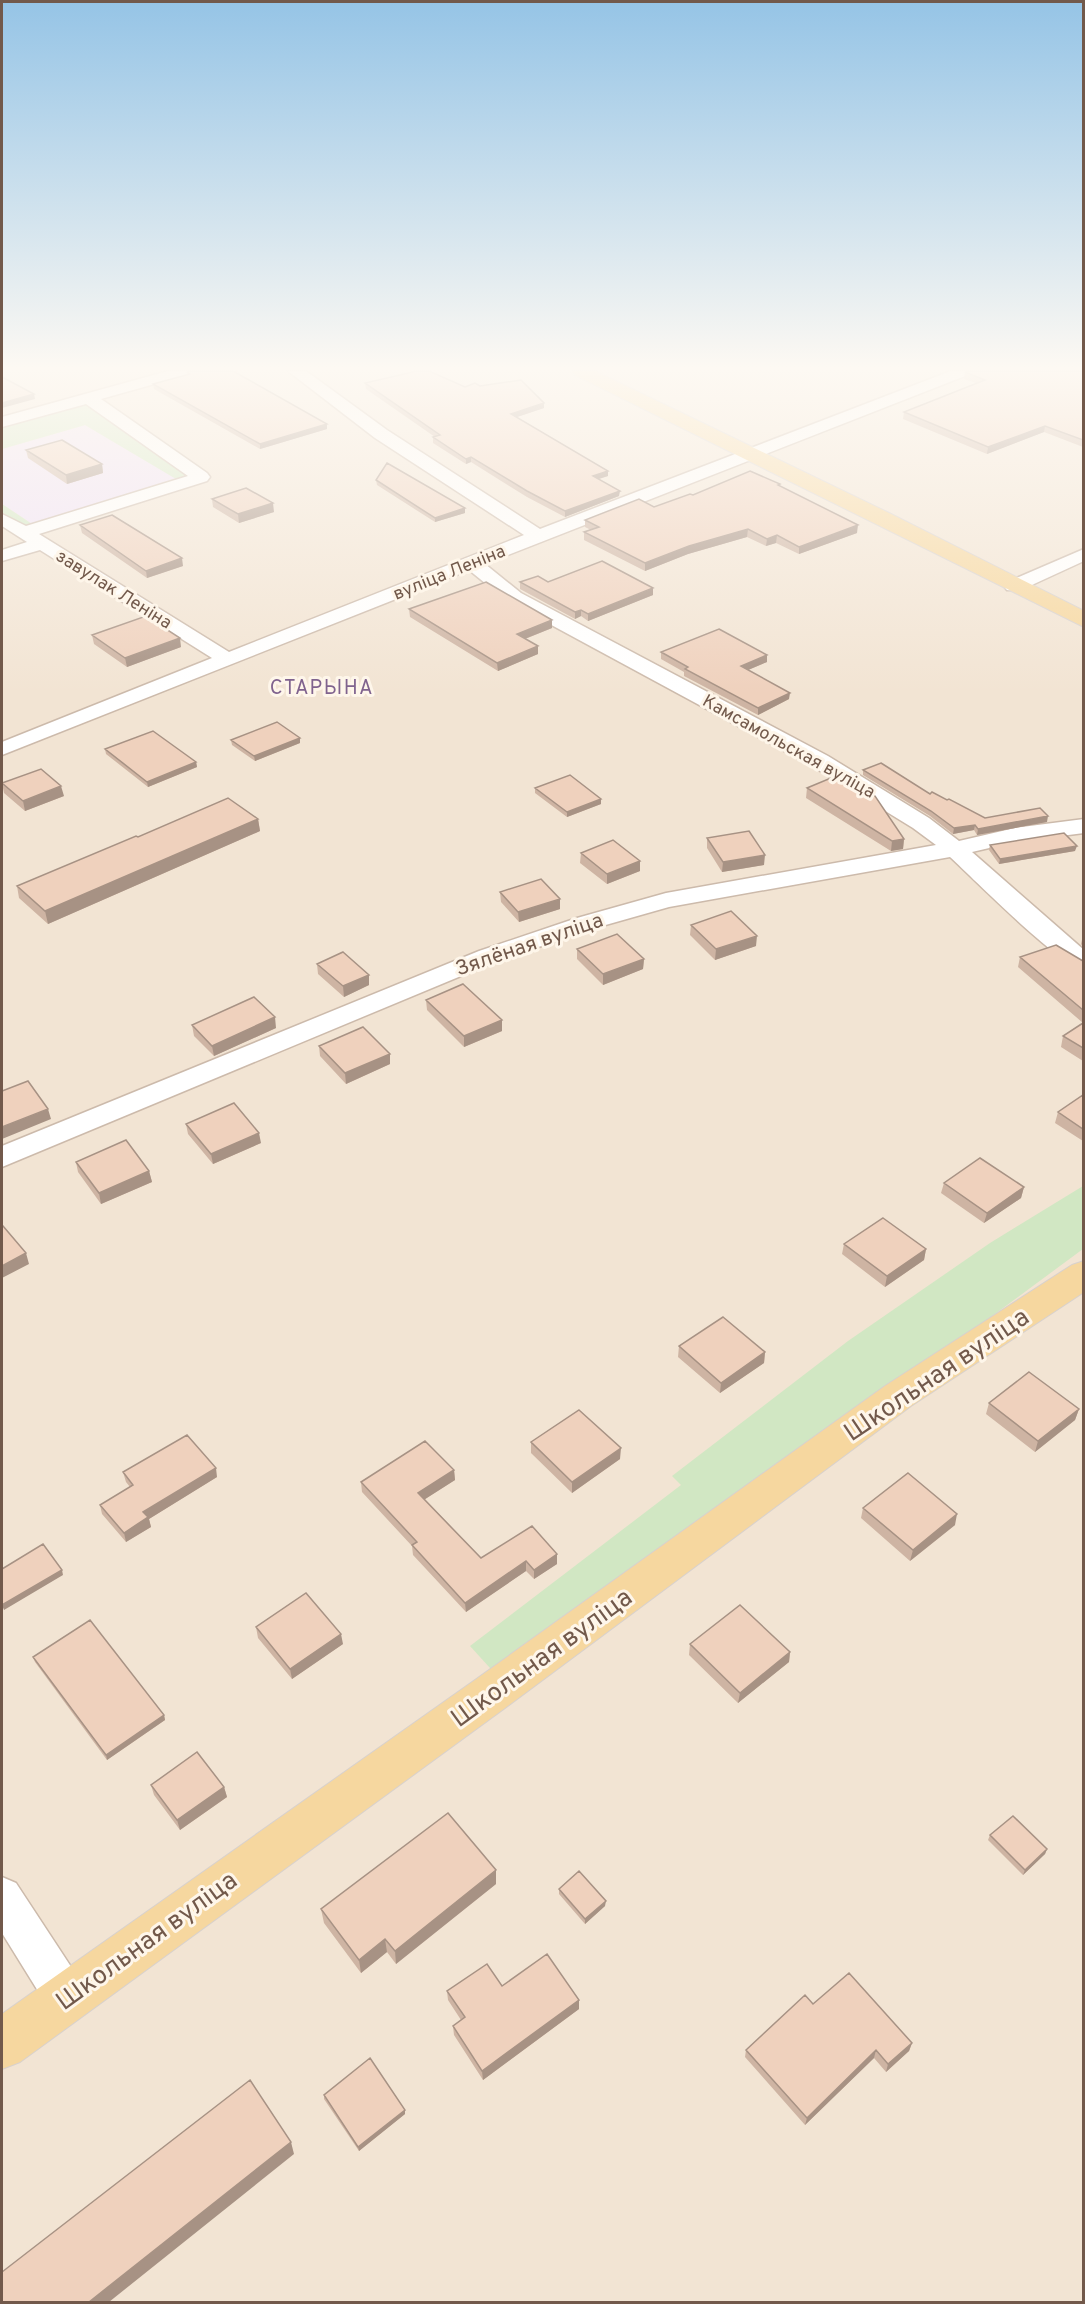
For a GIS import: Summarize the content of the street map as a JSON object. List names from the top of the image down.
{
  "streets": {
    "main road": ["Школьная вуліца"],
    "street": [
      "вуліца Леніна",
      "завулак Леніна",
      "Камсамольская вуліца",
      "Зялёная вуліца"
    ]
  },
  "crossings": [
    ["вуліца Леніна", "завулак Леніна"],
    ["вуліца Леніна", "Камсамольская вуліца"],
    ["Камсамольская вуліца", "Зялёная вуліца"]
  ],
  "districts": ["СТАРЫНА"]
}
